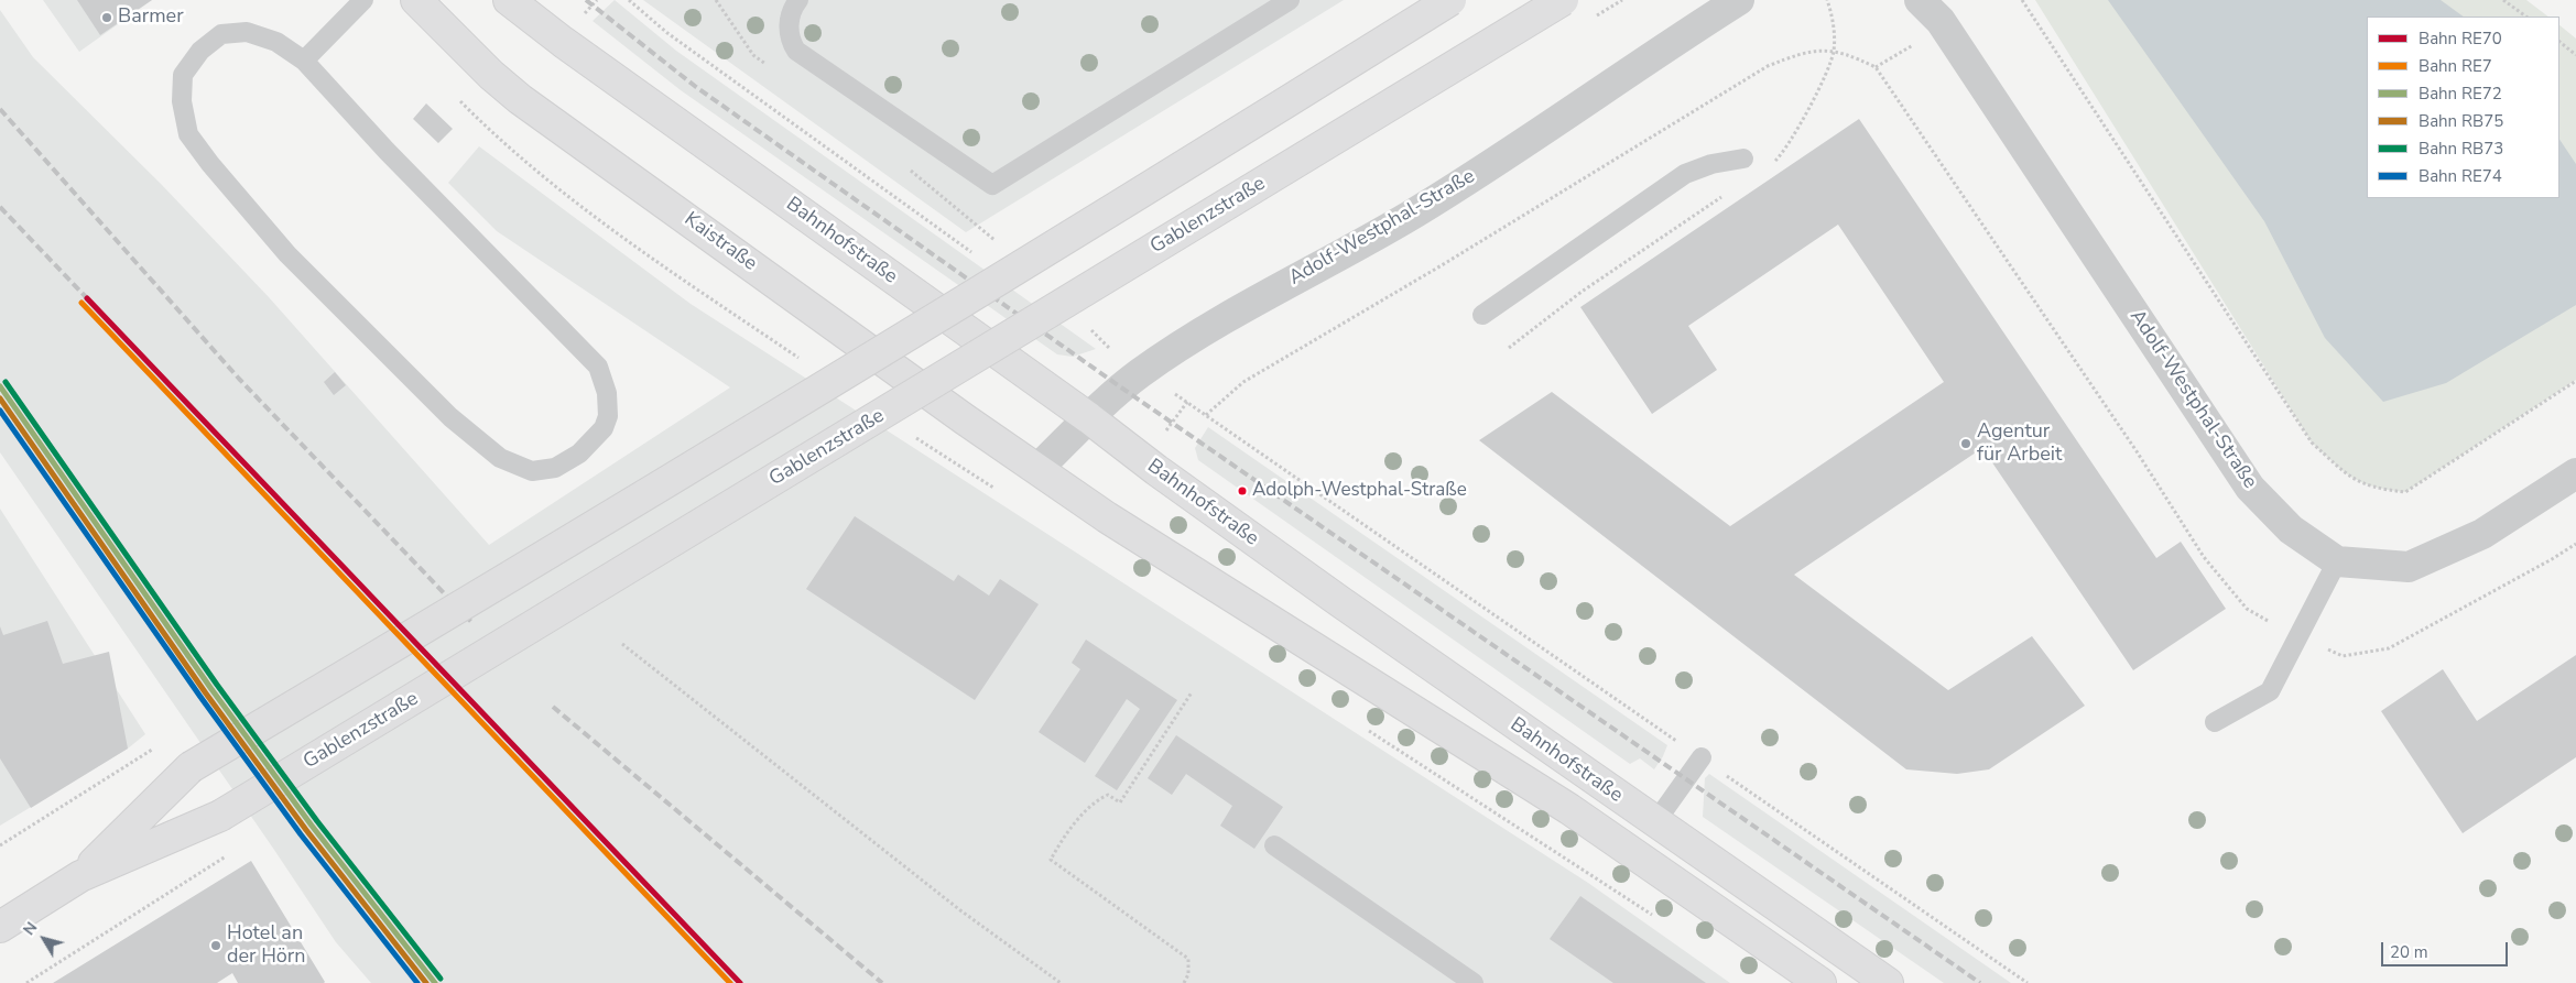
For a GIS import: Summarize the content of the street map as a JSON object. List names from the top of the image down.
{
  "streets": {
    "main road": ["Gablenzstraße", "Bahnhofstraße", "Kaistraße"],
    "street": ["Adolf-Westphal-Straße"]
  },
  "crossings": [
    ["Adolf-Westphal-Straße", "Bahnhofstraße"],
    ["Adolf-Westphal-Straße", "Kaistraße"],
    ["Bahnhofstraße", "Kaistraße"]
  ],
  "places": [
    "Barmer",
    "Agentur für Arbeit",
    "Adolph-Westphal-Straße",
    "Hotel an der Hörn"
  ],
  "lines": [
    "rail line RE70",
    "rail line RE7",
    "rail line RB73",
    "rail line RE72",
    "rail line RB75",
    "rail line RE74"
  ],
  "legend": [
    "Bahn RE70",
    "Bahn RE7",
    "Bahn RE72",
    "Bahn RB75",
    "Bahn RB73",
    "Bahn RE74"
  ],
  "scale_bar": "20 m",
  "north": "top left"
}
